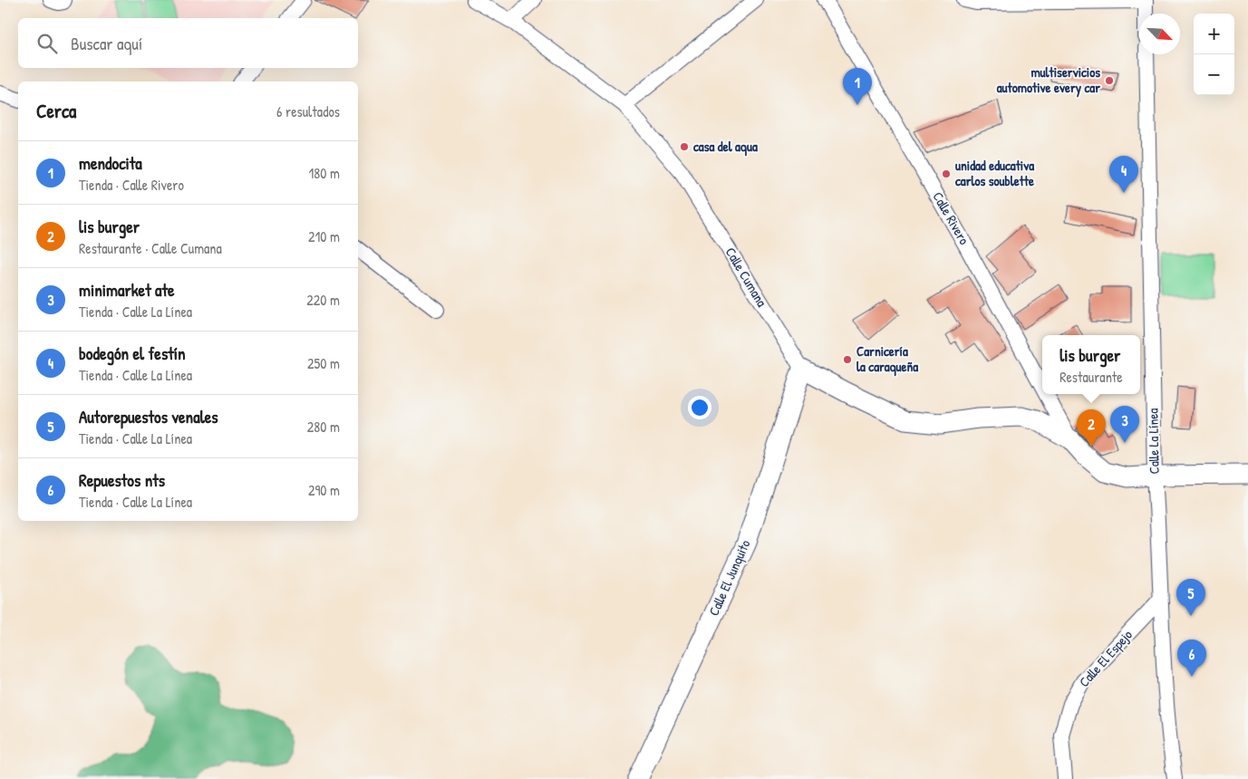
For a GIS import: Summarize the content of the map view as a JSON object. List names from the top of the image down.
{
  "streets": {
    "street": [
      "Calle Rivero",
      "Calle Cumana",
      "Calle La Línea",
      "Calle El Junquito",
      "Calle El Espejo"
    ]
  },
  "crossings": [
    ["Calle Cumana", "Calle El Junquito"],
    ["Calle La Línea", "Calle El Espejo"]
  ],
  "places": [
    "multiservicios automotive every car",
    "casa del aqua",
    "unidad educativa carlos soublette",
    "Carnicería la caraqueña"
  ],
  "north": "bottom right",
  "page": {
    "map_buttons": ["+", "−"],
    "search": "Buscar aquí",
    "pins": [
      "1",
      "4",
      "3",
      "2",
      "5",
      "6"
    ],
    "heading": ["Cerca", "6 resultados"],
    "list": [
      {
        "mark": "1",
        "name": "mendocita",
        "note": "Tienda · Calle Rivero",
        "value": "180 m"
      },
      {
        "mark": "2",
        "name": "lis burger",
        "note": "Restaurante · Calle Cumana",
        "value": "210 m"
      },
      {
        "mark": "3",
        "name": "minimarket ate",
        "note": "Tienda · Calle La Línea",
        "value": "220 m"
      },
      {
        "mark": "4",
        "name": "bodegón el festín",
        "note": "Tienda · Calle La Línea",
        "value": "250 m"
      },
      {
        "mark": "5",
        "name": "Autorepuestos venales",
        "note": "Tienda · Calle La Línea",
        "value": "280 m"
      },
      {
        "mark": "6",
        "name": "Repuestos nts",
        "note": "Tienda · Calle La Línea",
        "value": "290 m"
      }
    ],
    "popup": ["lis burger", "Restaurante"]
  }
}
